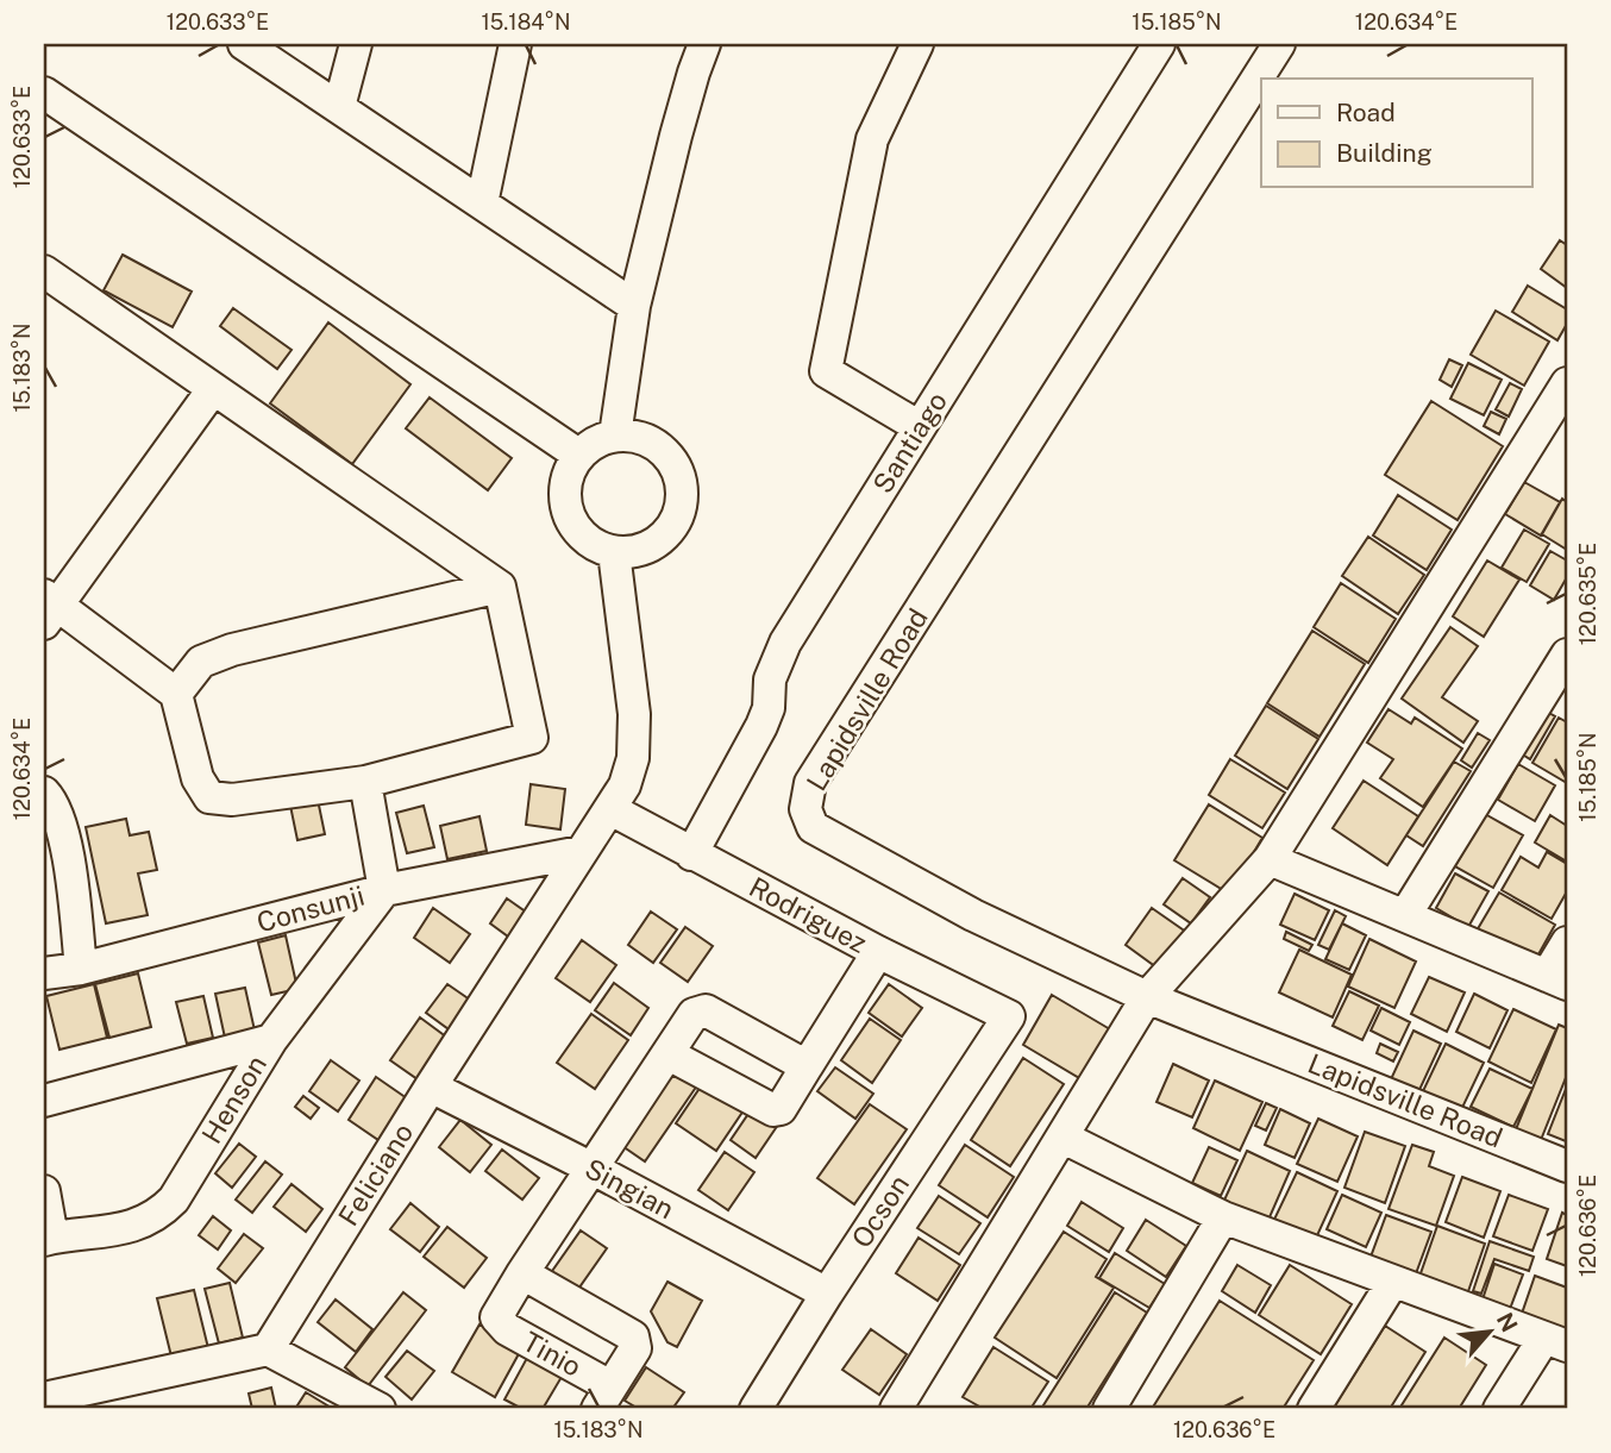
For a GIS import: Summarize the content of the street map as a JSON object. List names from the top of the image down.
{
  "streets": {
    "street": [
      "Santiago",
      "Lapidsville Road",
      "Consunji",
      "Rodriguez",
      "Henson",
      "Feliciano",
      "Singian",
      "Ocson",
      "Tinio"
    ]
  },
  "crossings": [
    ["Santiago", "Rodriguez"],
    ["Consunji", "Henson"],
    ["Consunji", "Feliciano"],
    ["Rodriguez", "Feliciano"],
    ["Rodriguez", "Ocson"],
    ["Feliciano", "Singian"],
    ["Singian", "Ocson"],
    ["Singian", "Tinio"]
  ],
  "legend": ["Road", "Building"],
  "north": "top right",
  "coordinates": [
    "120.633°E",
    "15.184°N",
    "15.185°N",
    "120.634°E",
    "15.183°N",
    "120.635°E",
    "120.636°E"
  ]
}
